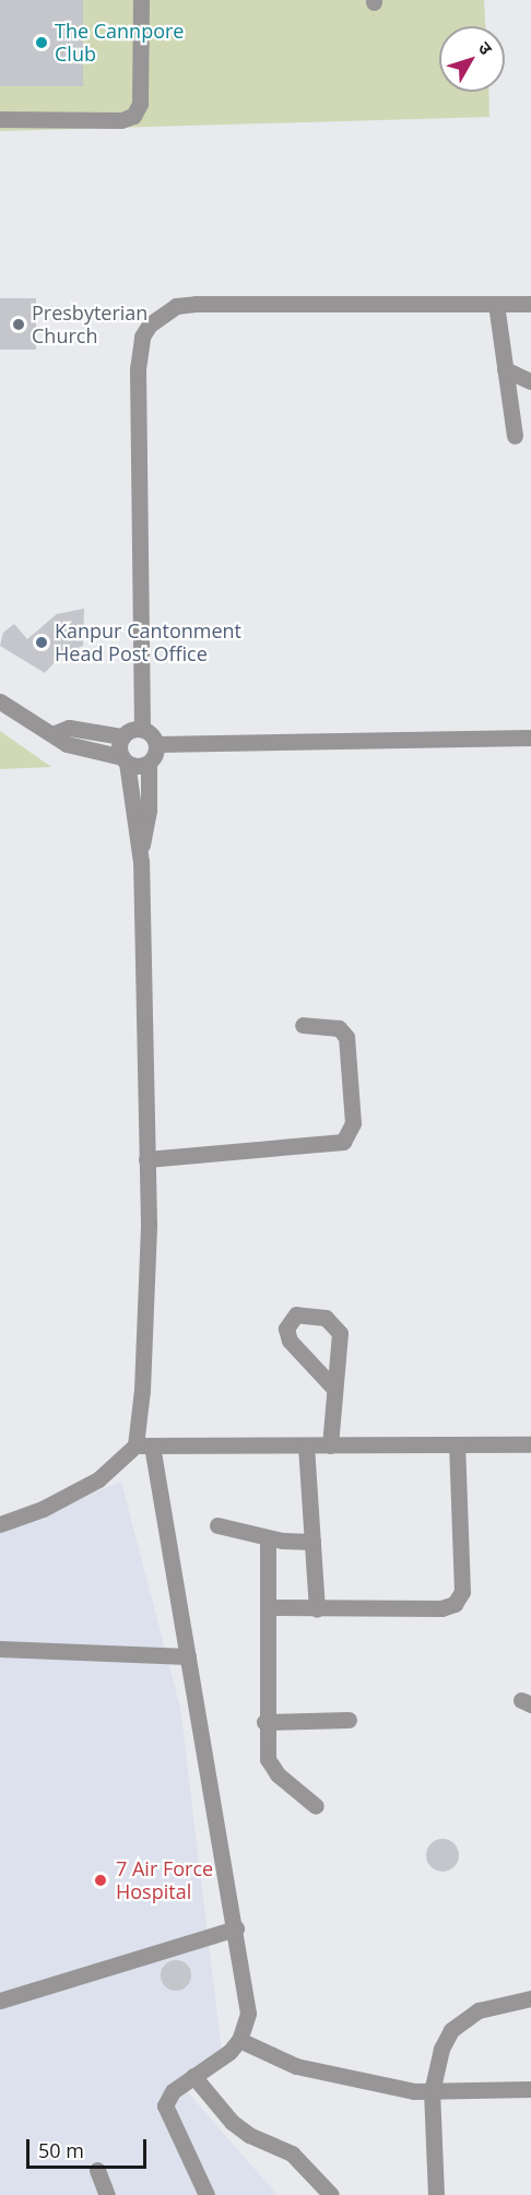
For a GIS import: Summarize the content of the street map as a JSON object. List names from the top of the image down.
{
  "places": [
    "The Cannpore Club",
    "Presbyterian Church",
    "Kanpur Cantonment Head Post Office",
    "7 Air Force Hospital"
  ],
  "scale_bar": "50 m",
  "north": "top right"
}
